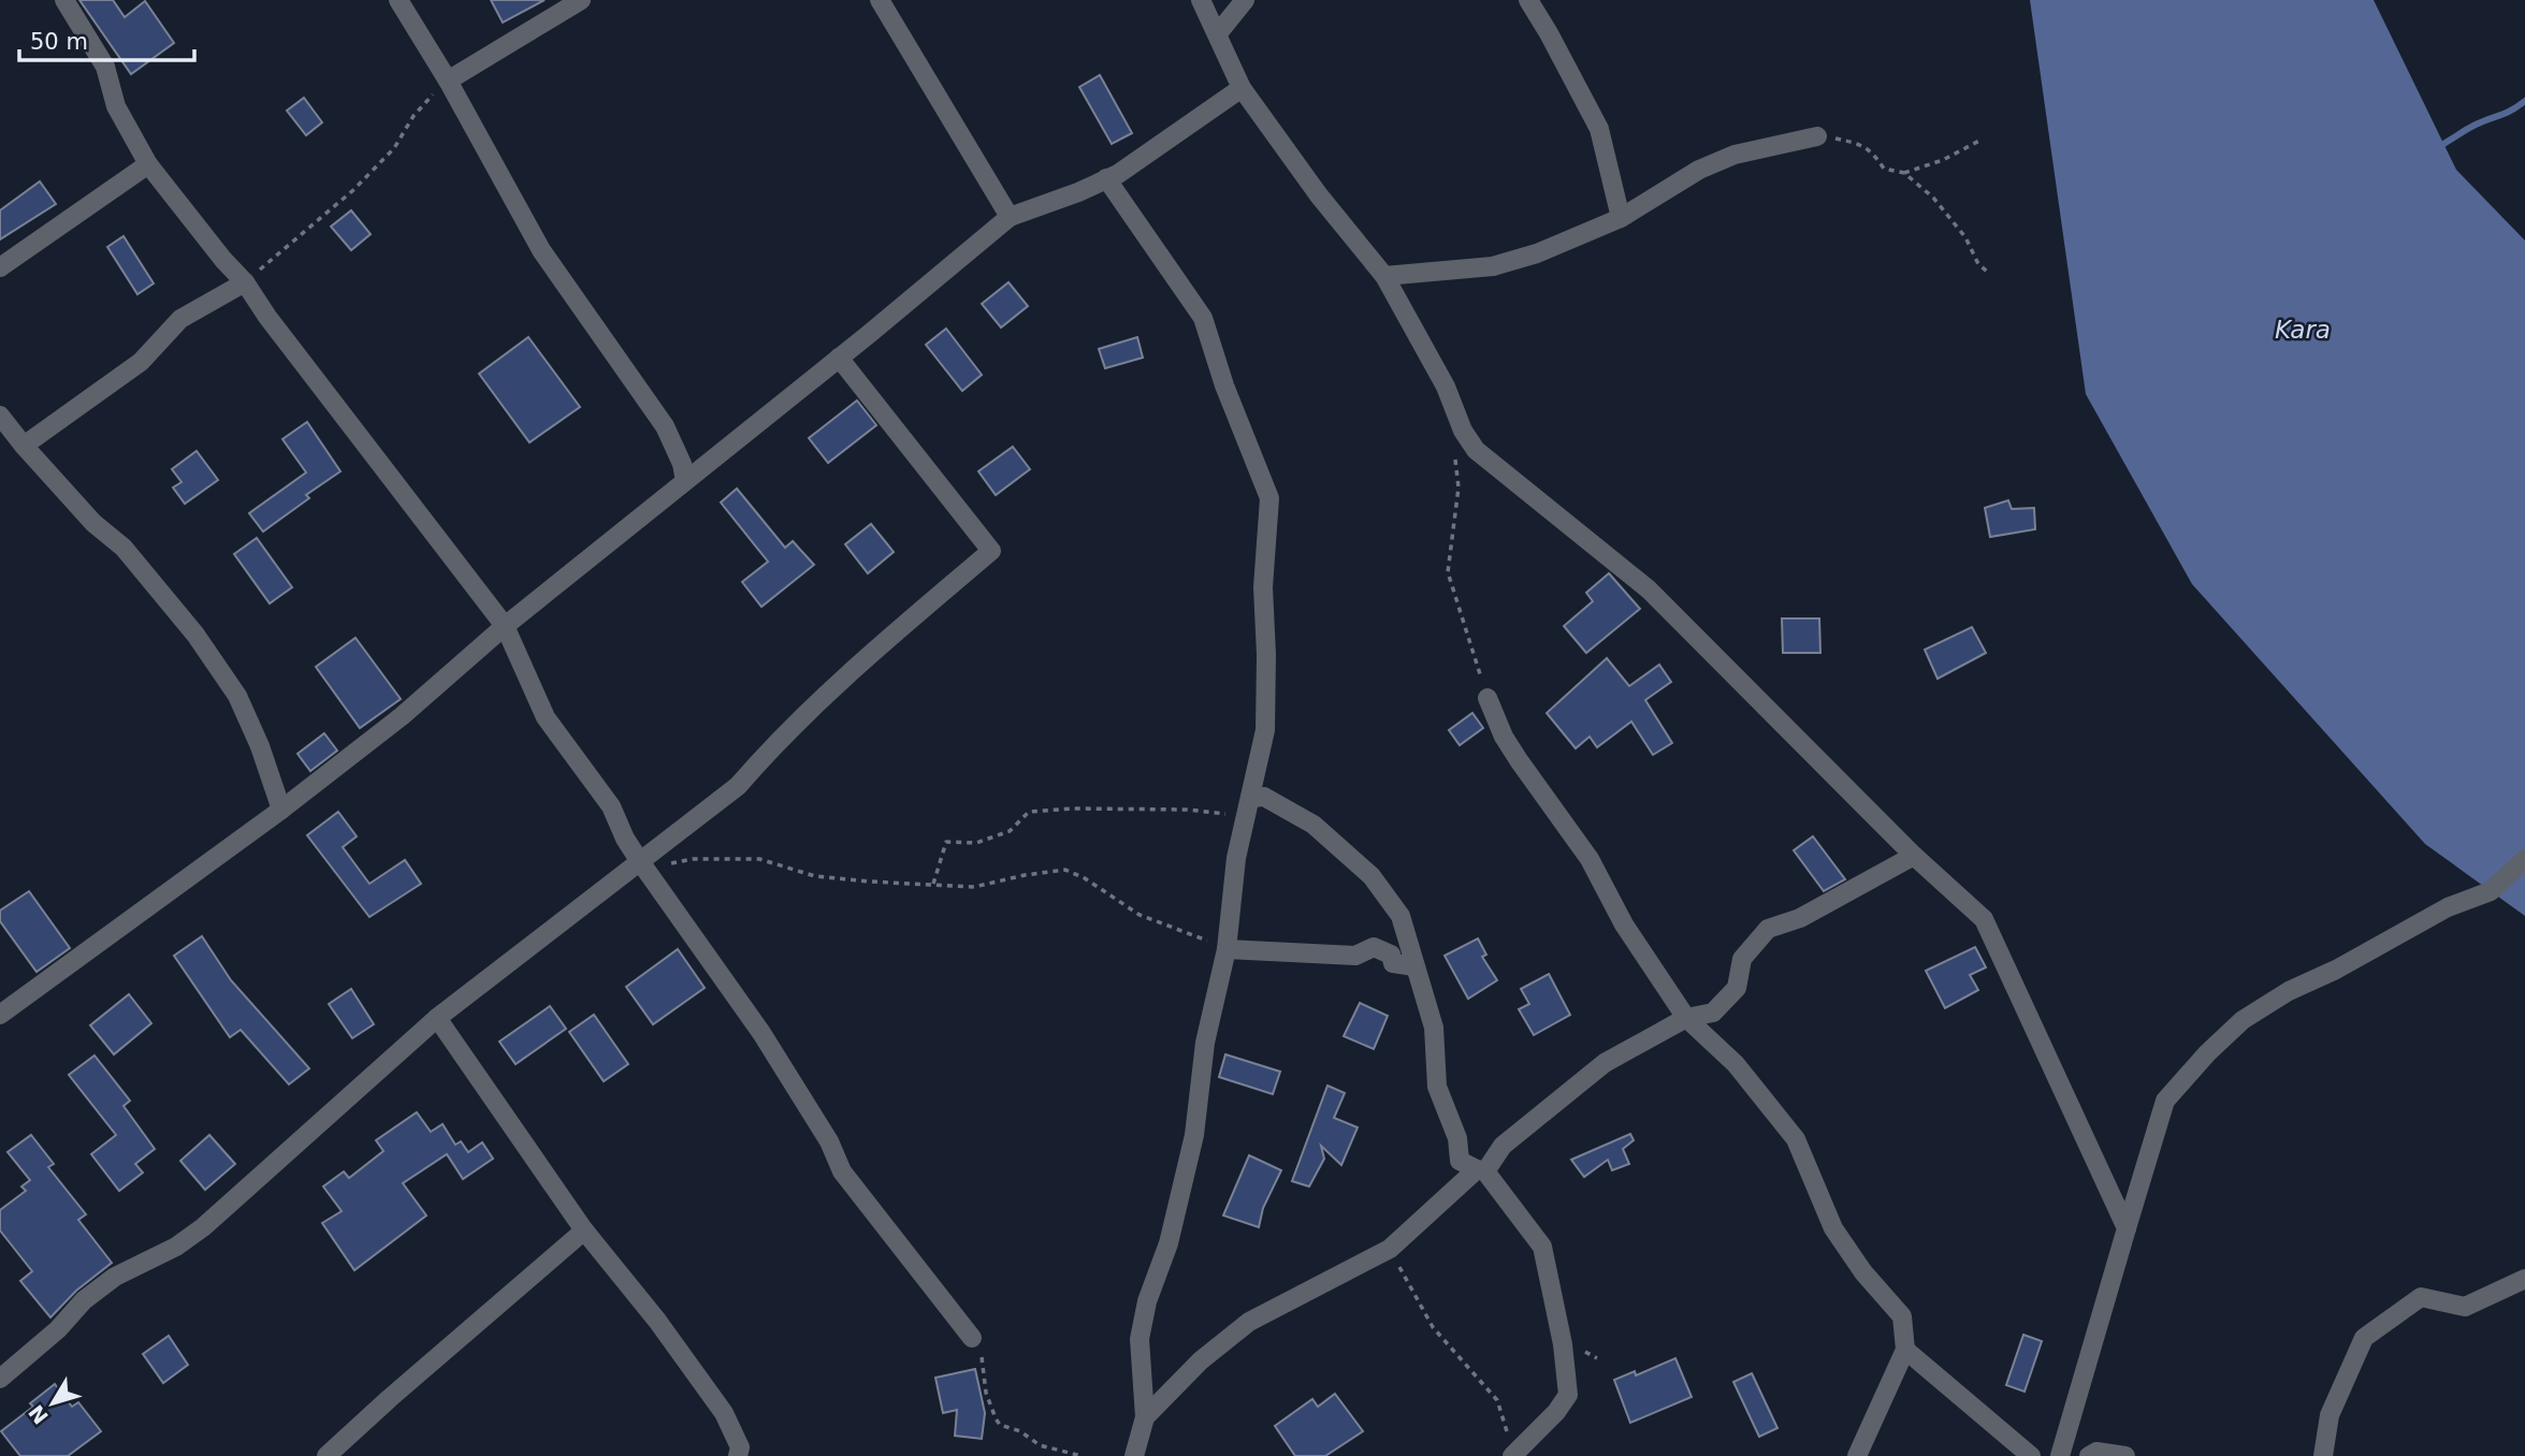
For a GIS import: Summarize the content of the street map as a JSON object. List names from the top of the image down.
{
  "water": ["Kara"],
  "scale_bar": "50 m",
  "north": "bottom left"
}
